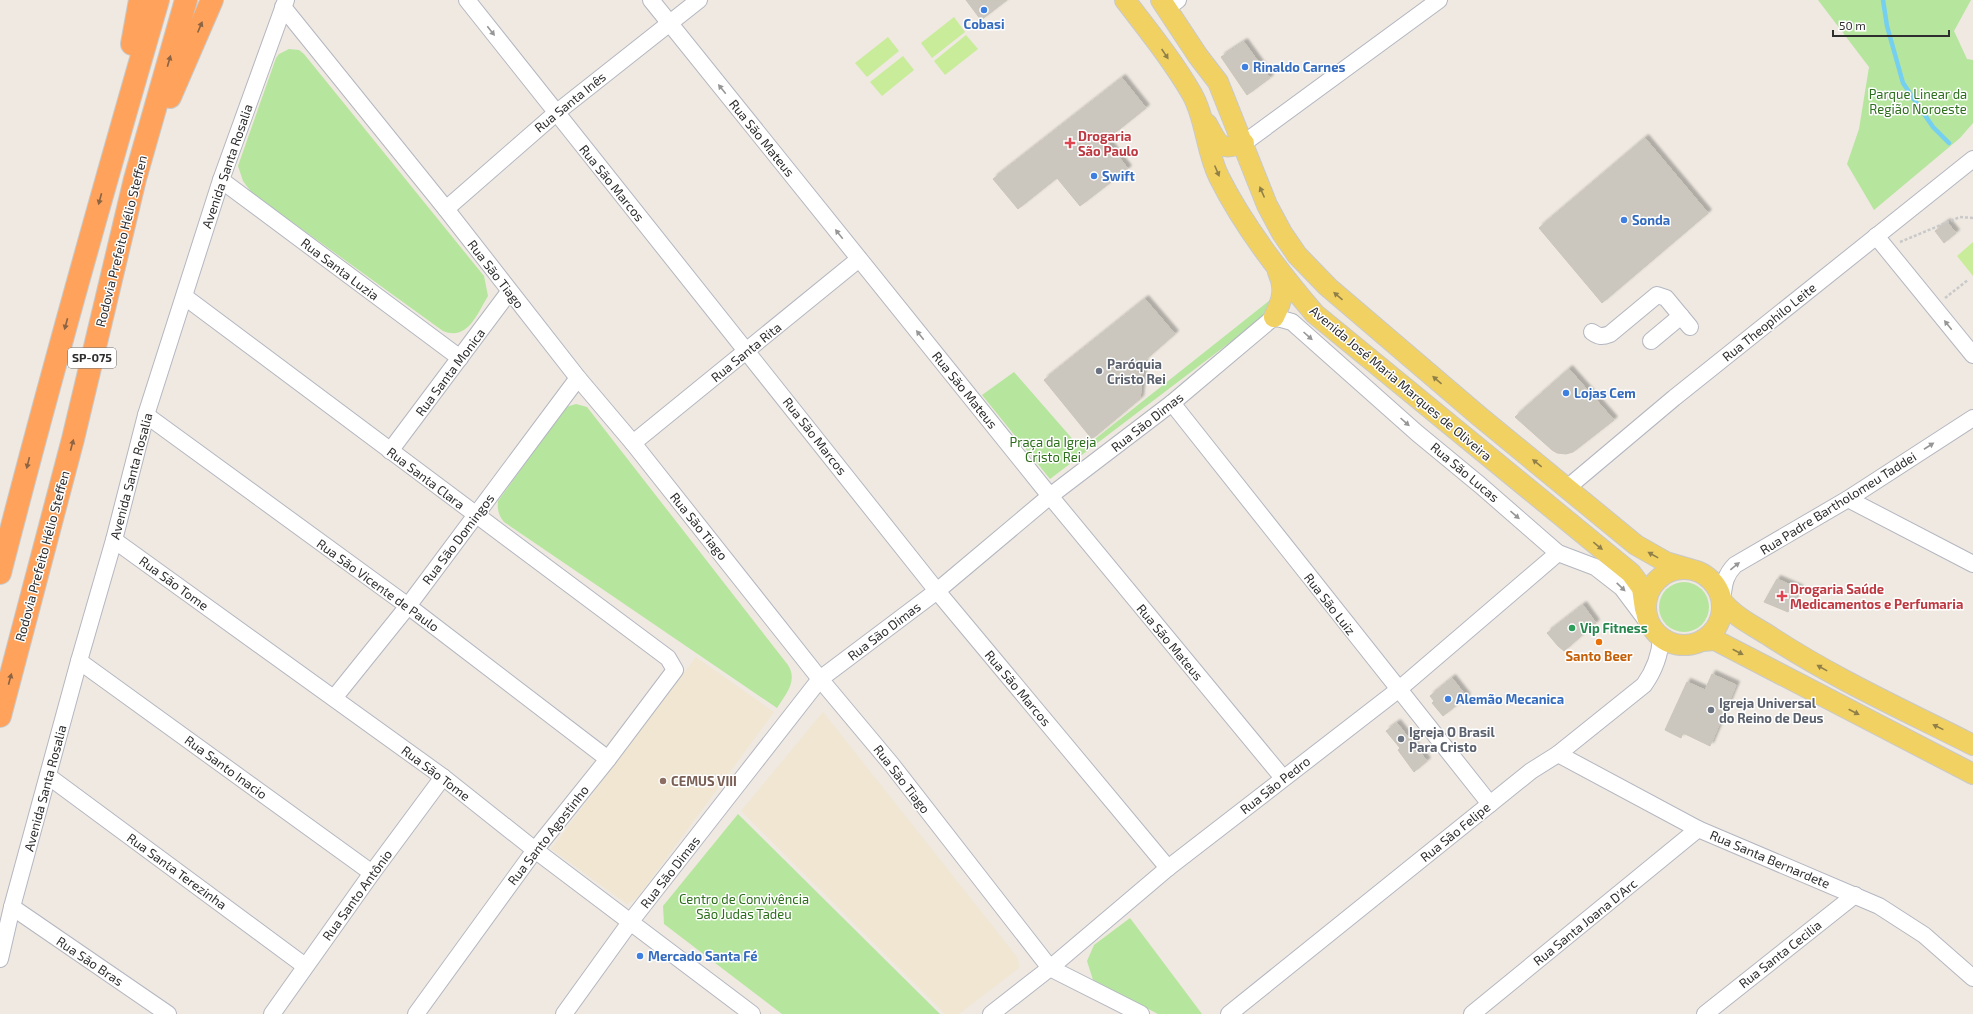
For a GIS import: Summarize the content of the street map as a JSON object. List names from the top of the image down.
{
  "streets": {
    "highway": ["Rodovia Prefeito Hélio Steffen", "SP-075"],
    "main road": ["Avenida José Maria Marques de Oliveira"],
    "street": [
      "Rua Santa Inês",
      "Rua São Mateus",
      "Avenida Santa Rosalia",
      "Rua São Marcos",
      "Rua Santa Luzia",
      "Rua São Tiago",
      "Rua Theophilo Leite",
      "Rua Santa Rita",
      "Rua Santa Monica",
      "Rua São Dimas",
      "Rua São Lucas",
      "Rua Santa Clara",
      "Rua Padre Bartholomeu Taddei",
      "Rua São Domingos",
      "Rua São Tome",
      "Rua São Vicente de Paulo",
      "Rua São Luiz",
      "Rua Santo Inacio",
      "Rua São Pedro",
      "Rua São Felipe",
      "Rua Santo Agostinho",
      "Rua Santa Bernardete",
      "Rua Santa Terezinha",
      "Rua Santo Antônio",
      "Rua Santa Joana D'Arc",
      "Rua Santa Cecilia",
      "Rua São Bras"
    ]
  },
  "crossings": [
    ["Rua Santa Inês", "Rua São Mateus"],
    ["Rua Santa Inês", "Rua São Marcos"],
    ["Rua Santa Inês", "Rua São Tiago"],
    ["Rua São Mateus", "Rua Santa Rita"],
    ["Rua São Mateus", "Rua São Dimas"],
    ["Rua São Mateus", "Rua São Pedro"],
    ["Avenida Santa Rosalia", "Rua Santa Luzia"],
    ["Avenida Santa Rosalia", "Rua São Tiago"],
    ["Avenida Santa Rosalia", "Rua Santa Clara"],
    ["Avenida Santa Rosalia", "Rua São Tome"],
    ["Avenida Santa Rosalia", "Rua São Vicente de Paulo"],
    ["Avenida Santa Rosalia", "Rua Santo Inacio"],
    ["Avenida Santa Rosalia", "Rua Santa Terezinha"],
    ["Avenida Santa Rosalia", "Rua São Bras"],
    ["Rua São Marcos", "Rua Santa Rita"],
    ["Rua São Marcos", "Rua São Dimas"],
    ["Rua São Marcos", "Rua São Pedro"],
    ["Rua Santa Luzia", "Rua Santa Monica"],
    ["Rua São Tiago", "Rua Santa Rita"],
    ["Rua São Tiago", "Rua Santa Monica"],
    ["Rua São Tiago", "Rua São Dimas"],
    ["Rua São Tiago", "Rua São Domingos"],
    ["Rua São Tiago", "Rua São Pedro"],
    ["Rua Theophilo Leite", "Avenida José Maria Marques de Oliveira"],
    ["Rua Santa Monica", "Rua Santa Clara"],
    ["Avenida José Maria Marques de Oliveira", "Rua São Lucas"],
    ["Avenida José Maria Marques de Oliveira", "Rua Padre Bartholomeu Taddei"],
    ["Avenida José Maria Marques de Oliveira", "Rua São Felipe"],
    ["Rua São Dimas", "Rua São Lucas"],
    ["Rua São Dimas", "Rua São Tome"],
    ["Rua São Dimas", "Rua São Luiz"],
    ["Rua São Lucas", "Rua Padre Bartholomeu Taddei"],
    ["Rua São Lucas", "Rua São Pedro"],
    ["Rua São Lucas", "Rua São Felipe"],
    ["Rua Santa Clara", "Rua São Domingos"],
    ["Rua Santa Clara", "Rua Santo Agostinho"],
    ["Rua Padre Bartholomeu Taddei", "Rua São Felipe"],
    ["Rua São Domingos", "Rua São Tome"],
    ["Rua São Domingos", "Rua São Vicente de Paulo"],
    ["Rua São Tome", "Rua Santo Agostinho"],
    ["Rua São Tome", "Rua Santo Antônio"],
    ["Rua São Vicente de Paulo", "Rua Santo Agostinho"],
    ["Rua São Luiz", "Rua São Pedro"],
    ["Rua São Luiz", "Rua São Felipe"],
    ["Rua Santo Inacio", "Rua Santo Antônio"],
    ["Rua São Felipe", "Rua Santa Bernardete"],
    ["Rua Santa Bernardete", "Rua Santa Joana D'Arc"],
    ["Rua Santa Bernardete", "Rua Santa Cecilia"],
    ["Rua Santa Terezinha", "Rua Santo Antônio"]
  ],
  "one_way": ["Rua São Mateus", "Rua São Lucas", "Rua Padre Bartholomeu Taddei"],
  "parks": ["Parque Linear da Região Noroeste", "Praça da Igreja Cristo Rei", "Centro de Convivência São Judas Tadeu"],
  "places": {
    "other": [
      "Cobasi",
      "Rinaldo Carnes",
      "Swift",
      "Sonda",
      "Paróquia Cristo Rei",
      "Lojas Cem",
      "Vip Fitness",
      "Santo Beer",
      "Alemão Mecanica",
      "Igreja Universal do Reino de Deus",
      "Igreja O Brasil Para Cristo",
      "CEMUS VIII",
      "Mercado Santa Fé"
    ],
    "health": ["Drogaria São Paulo", "Drogaria Saúde Medicamentos e Perfumaria"]
  },
  "scale_bar": "50 m"
}
